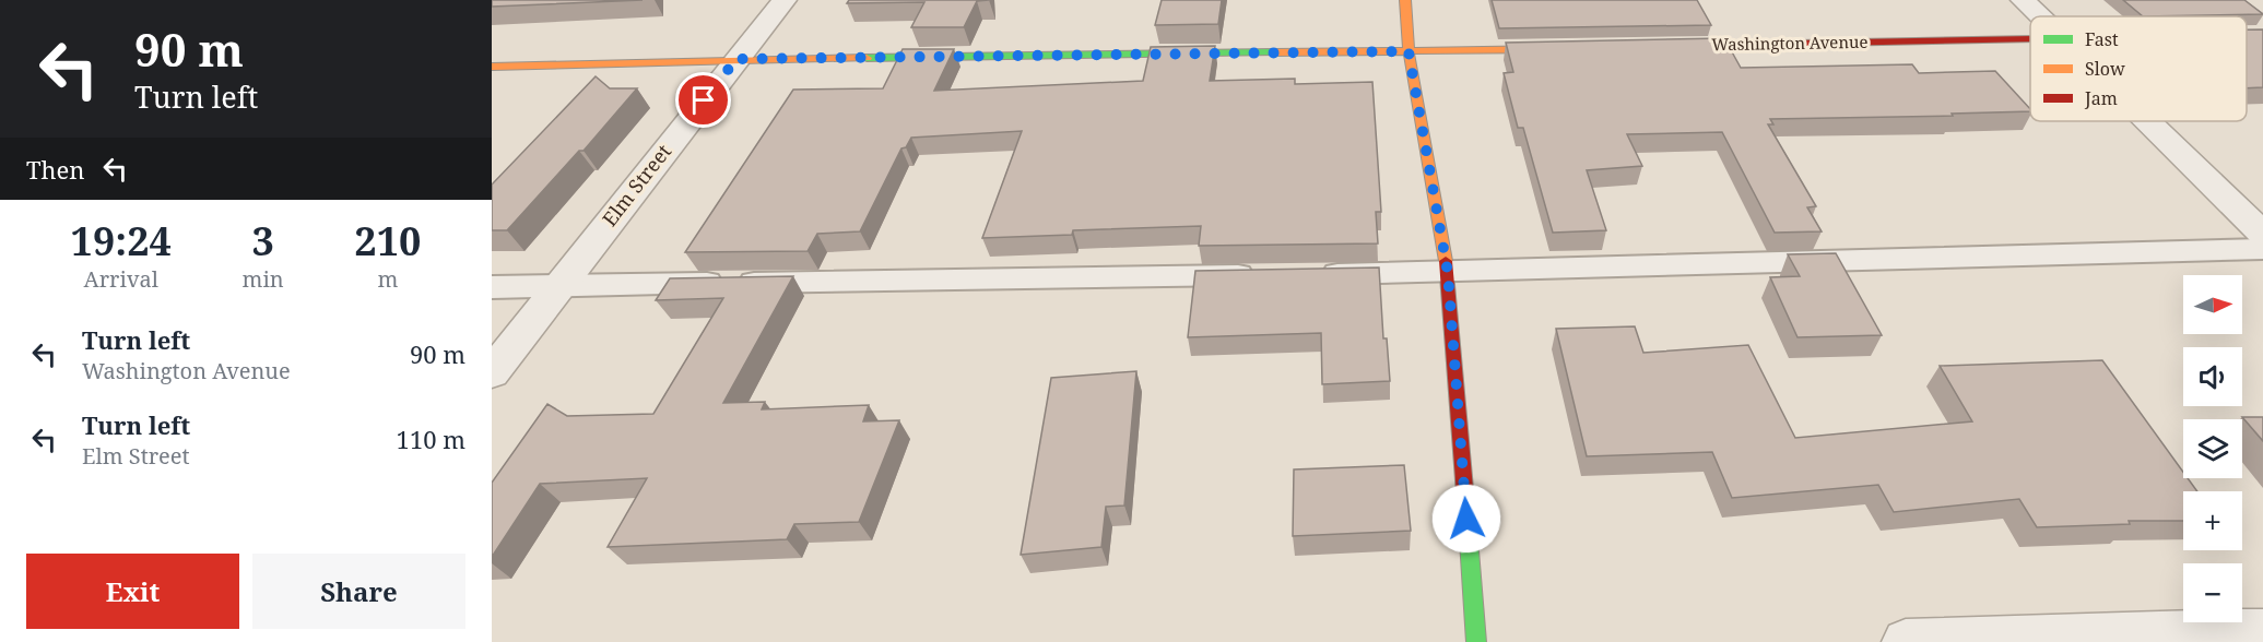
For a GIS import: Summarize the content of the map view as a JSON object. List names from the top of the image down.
{
  "streets": {
    "street": ["Washington Avenue", "Elm Street"]
  },
  "legend": ["Fast", "Slow", "Jam"],
  "north": "right",
  "page": {
    "turn": ["90 m", "Turn left"],
    "then": "Then",
    "eta": [
      "19:24",
      "Arrival",
      "3",
      "min",
      "210",
      "m"
    ],
    "map_buttons": ["+", "−"],
    "list": [
      {
        "name": "Turn left",
        "note": "Washington Avenue",
        "value": "90 m"
      },
      {
        "name": "Turn left",
        "note": "Elm Street",
        "value": "110 m"
      }
    ],
    "buttons": ["Exit", "Share"]
  }
}
